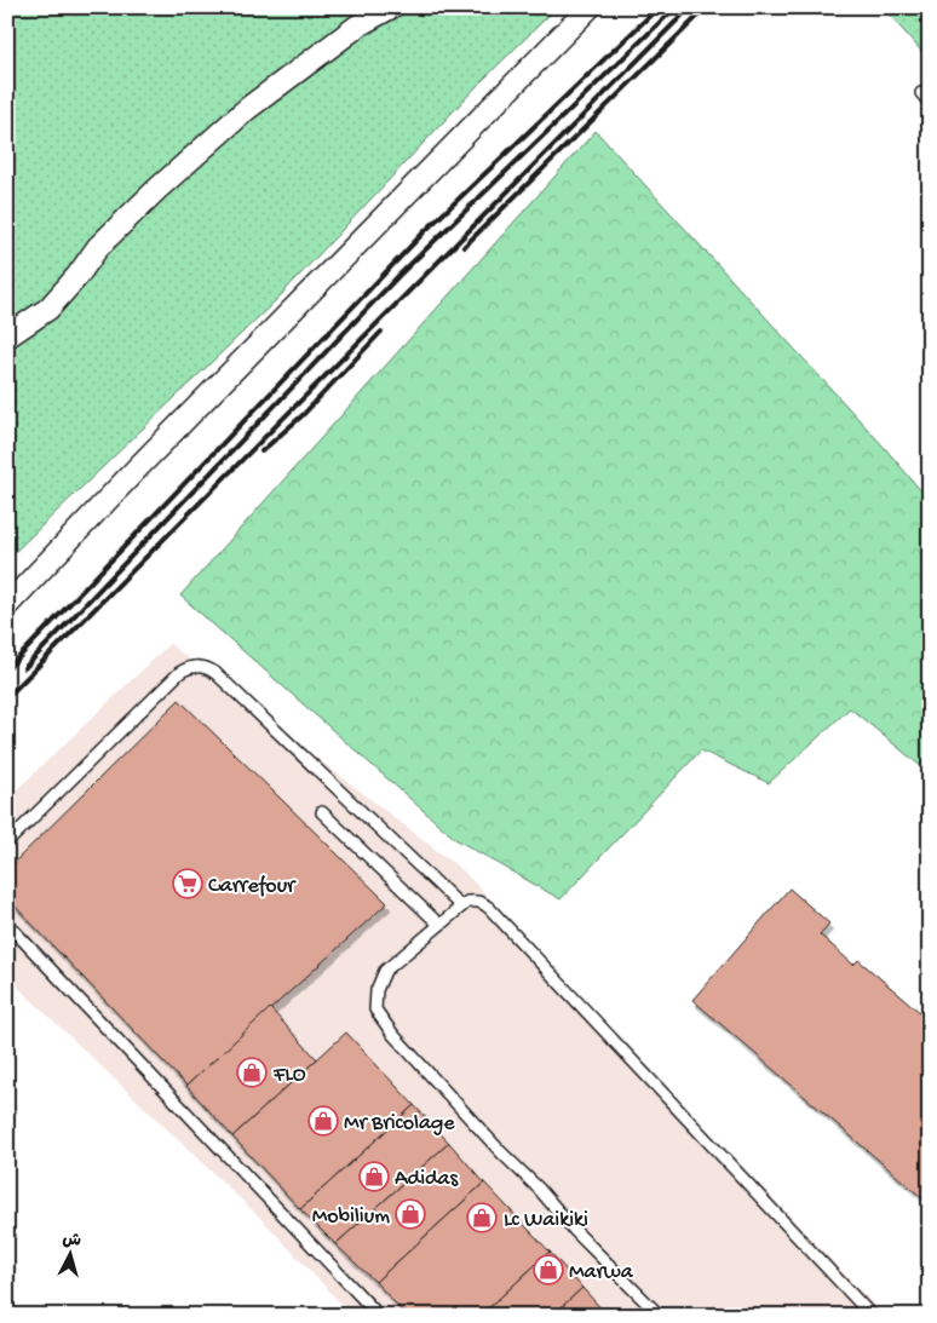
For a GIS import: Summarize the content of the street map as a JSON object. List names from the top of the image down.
{
  "places": {
    "supermarket": ["Carrefour"],
    "shop": [
      "FLO",
      "Mr Bricolage",
      "Adidas",
      "Mobilium",
      "Lc Waikiki",
      "Marwa"
    ]
  },
  "north": "top"
}
